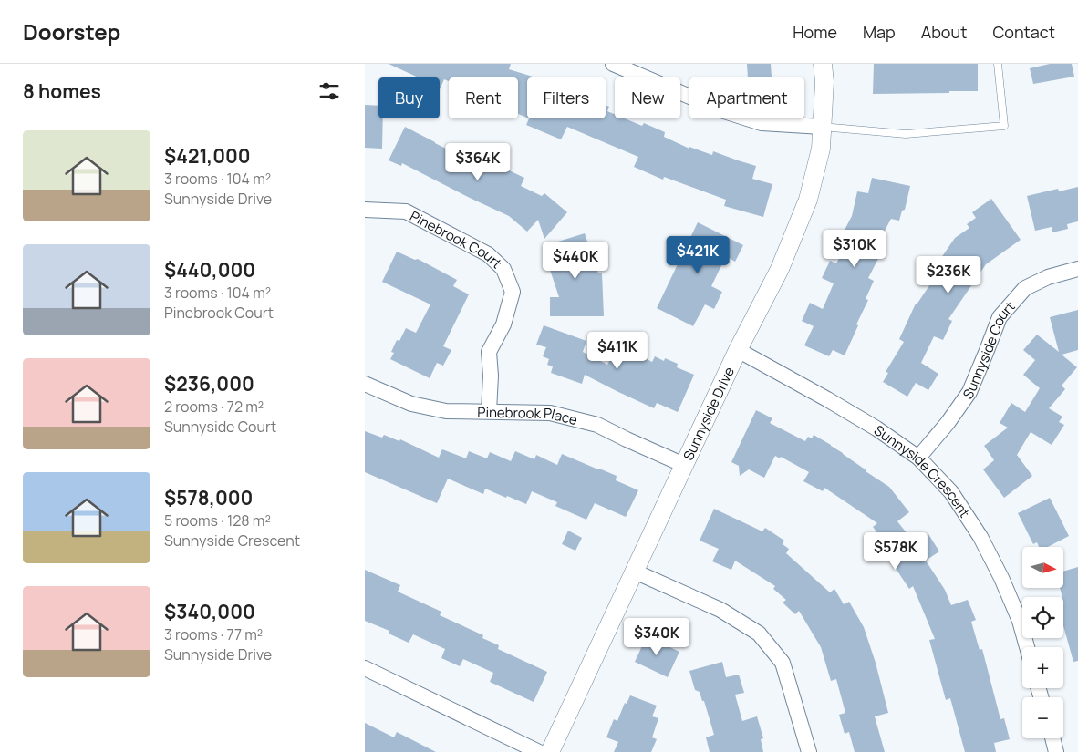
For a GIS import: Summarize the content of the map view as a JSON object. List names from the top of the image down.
{
  "streets": {
    "street": [
      "Pinebrook Court",
      "Sunnyside Court",
      "Sunnyside Drive",
      "Pinebrook Place",
      "Sunnyside Crescent"
    ]
  },
  "crossings": [
    ["Pinebrook Court", "Pinebrook Place"],
    ["Sunnyside Court", "Sunnyside Crescent"],
    ["Sunnyside Drive", "Pinebrook Place"],
    ["Sunnyside Drive", "Sunnyside Crescent"]
  ],
  "north": "right",
  "page": {
    "header": "Doorstep",
    "nav": [
      "Home",
      "Map",
      "About",
      "Contact"
    ],
    "heading": "8 homes",
    "chip": [
      "Buy",
      "Rent",
      "Filters",
      "New",
      "Apartment"
    ],
    "list": [
      {
        "name": "$421,000",
        "note": "3 rooms · 104 m² · Sunnyside Drive"
      },
      {
        "name": "$440,000",
        "note": "3 rooms · 104 m² · Pinebrook Court"
      },
      {
        "name": "$236,000",
        "note": "2 rooms · 72 m² · Sunnyside Court"
      },
      {
        "name": "$578,000",
        "note": "5 rooms · 128 m² · Sunnyside Crescent"
      },
      {
        "name": "$340,000",
        "note": "3 rooms · 77 m² · Sunnyside Drive"
      }
    ],
    "price": [
      "$364K",
      "$310K",
      "$421K",
      "$440K",
      "$236K",
      "$411K",
      "$578K",
      "$340K"
    ],
    "map_buttons": ["+", "−"]
  }
}
